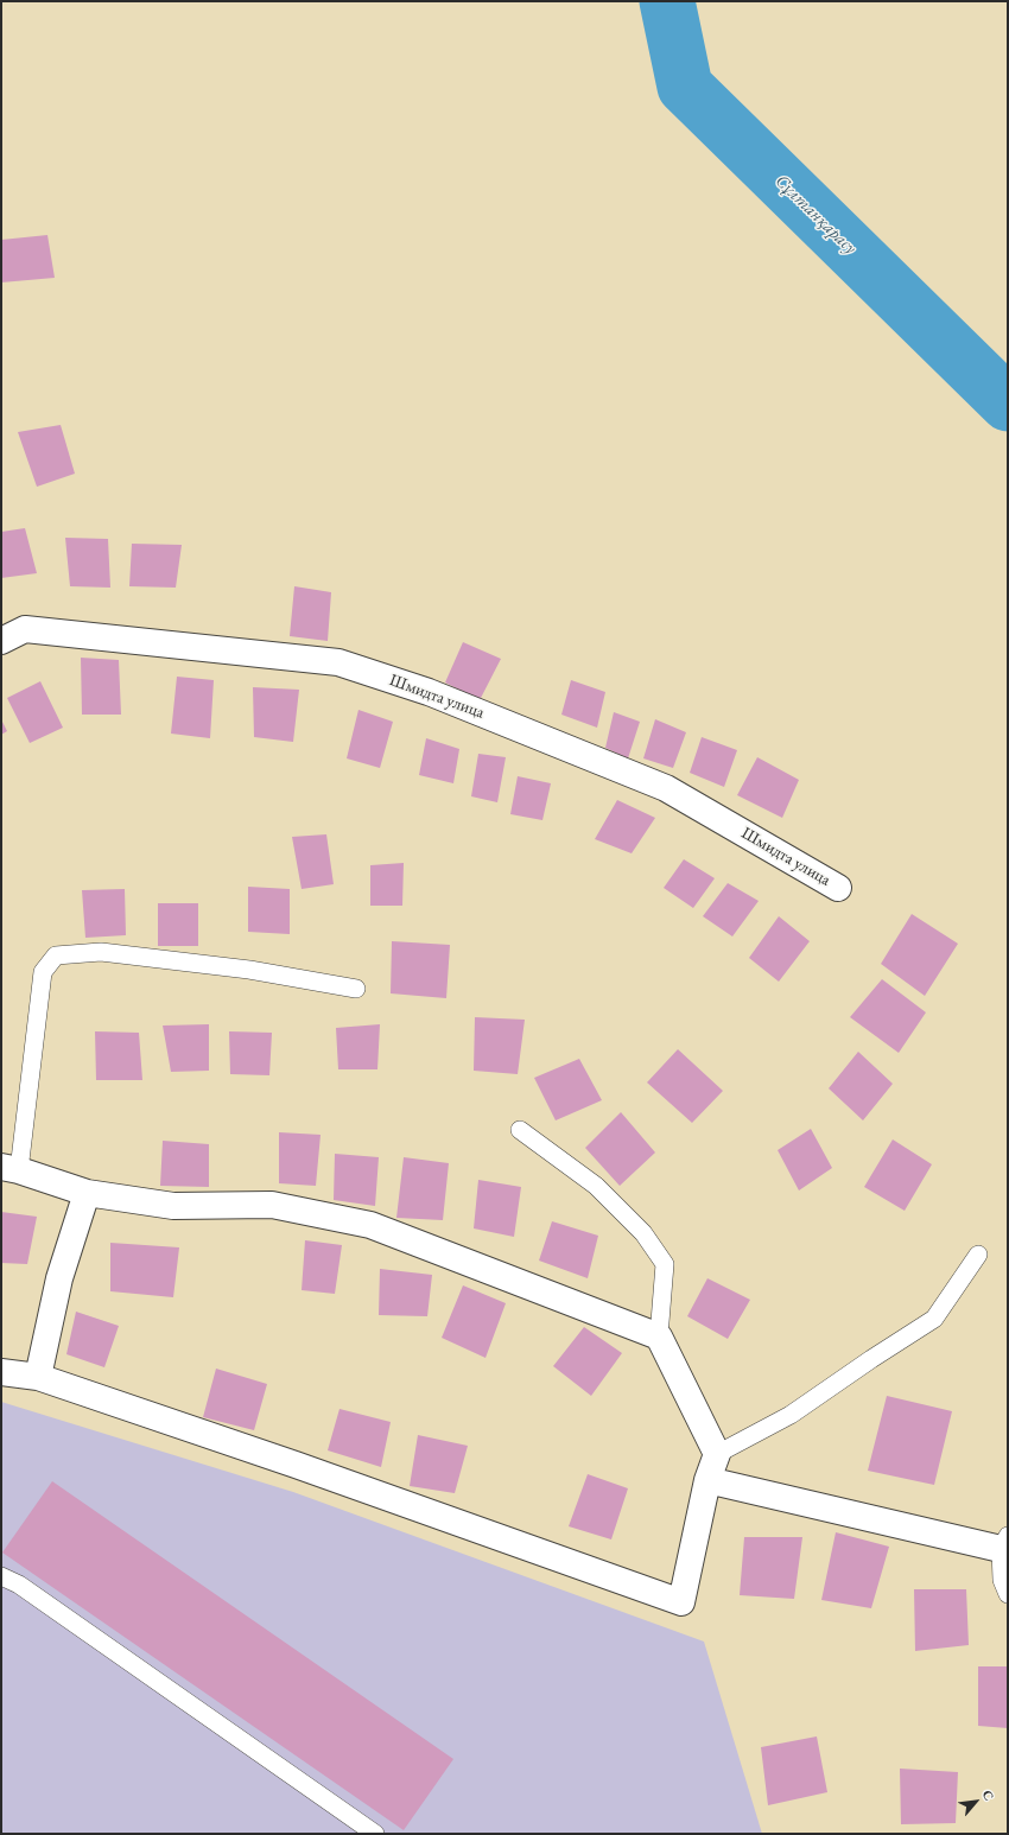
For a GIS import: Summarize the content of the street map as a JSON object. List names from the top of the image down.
{
  "streets": {
    "street": ["Шмидта улица"]
  },
  "water": ["Сұлтанқарасу"],
  "north": "top right"
}
